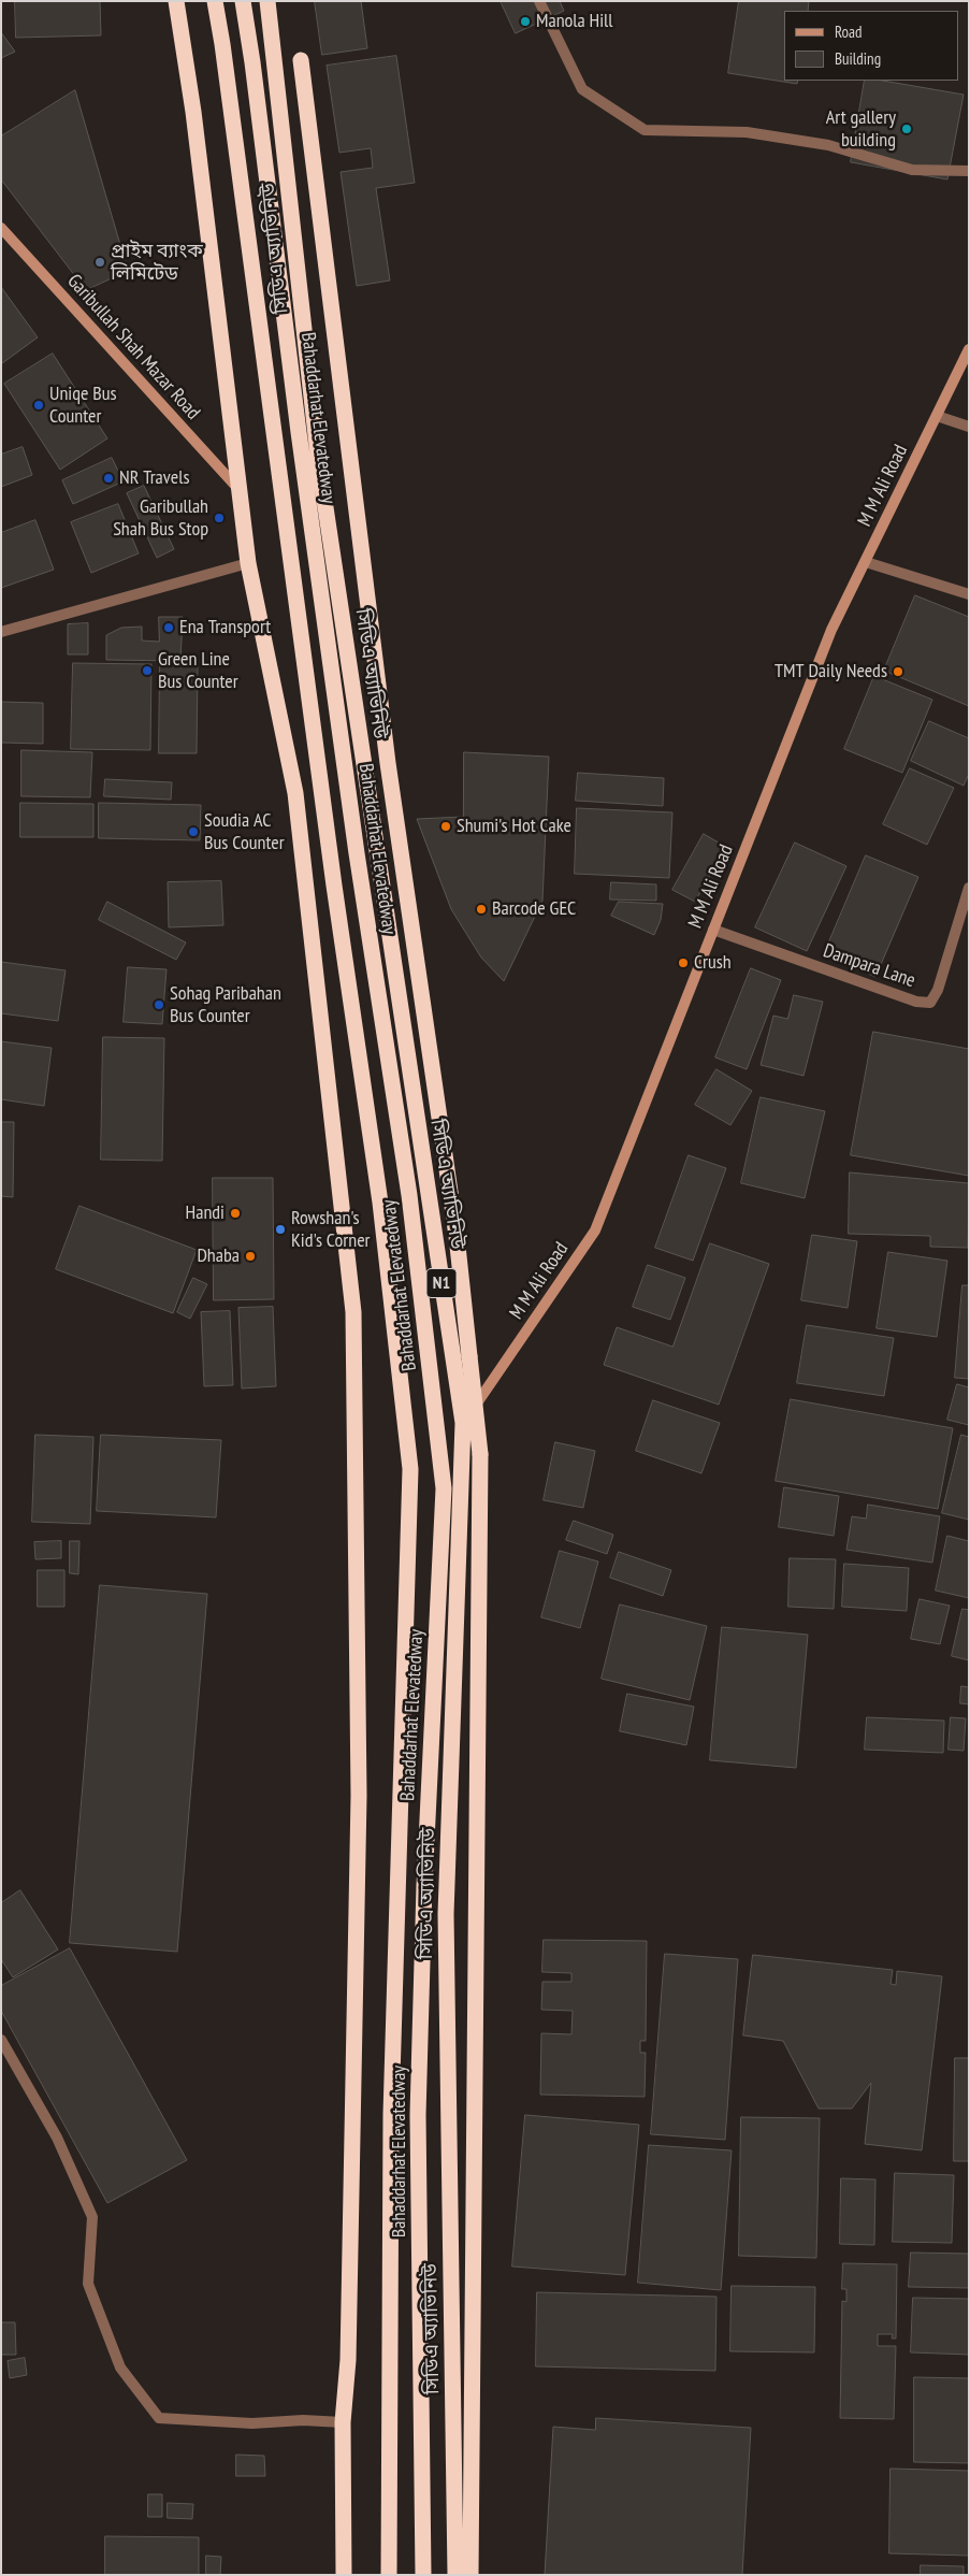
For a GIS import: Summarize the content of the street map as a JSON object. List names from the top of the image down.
{
  "streets": {
    "highway": ["সিডিএ অ্যাভিনিউ", "Bahaddarhat Elevatedway", "N1"],
    "street": ["Garibullah Shah Mazar Road", "M M Ali Road", "Dampara Lane"]
  },
  "crossings": [
    ["সিডিএ অ্যাভিনিউ", "M M Ali Road"],
    ["M M Ali Road", "Dampara Lane"]
  ],
  "places": [
    "Manola Hill",
    "Art gallery building",
    "প্রাইম ব্যাংক লিমিটেড",
    "Uniqe Bus Counter",
    "NR Travels",
    "Garibullah Shah Bus Stop",
    "Ena Transport",
    "Green Line Bus Counter",
    "TMT Daily Needs",
    "Shumi's Hot Cake",
    "Soudia AC Bus Counter",
    "Barcode GEC",
    "Crush",
    "Sohag Paribahan Bus Counter",
    "Handi",
    "Rowshan's Kid's Corner",
    "Dhaba"
  ],
  "legend": ["Road", "Building"]
}
